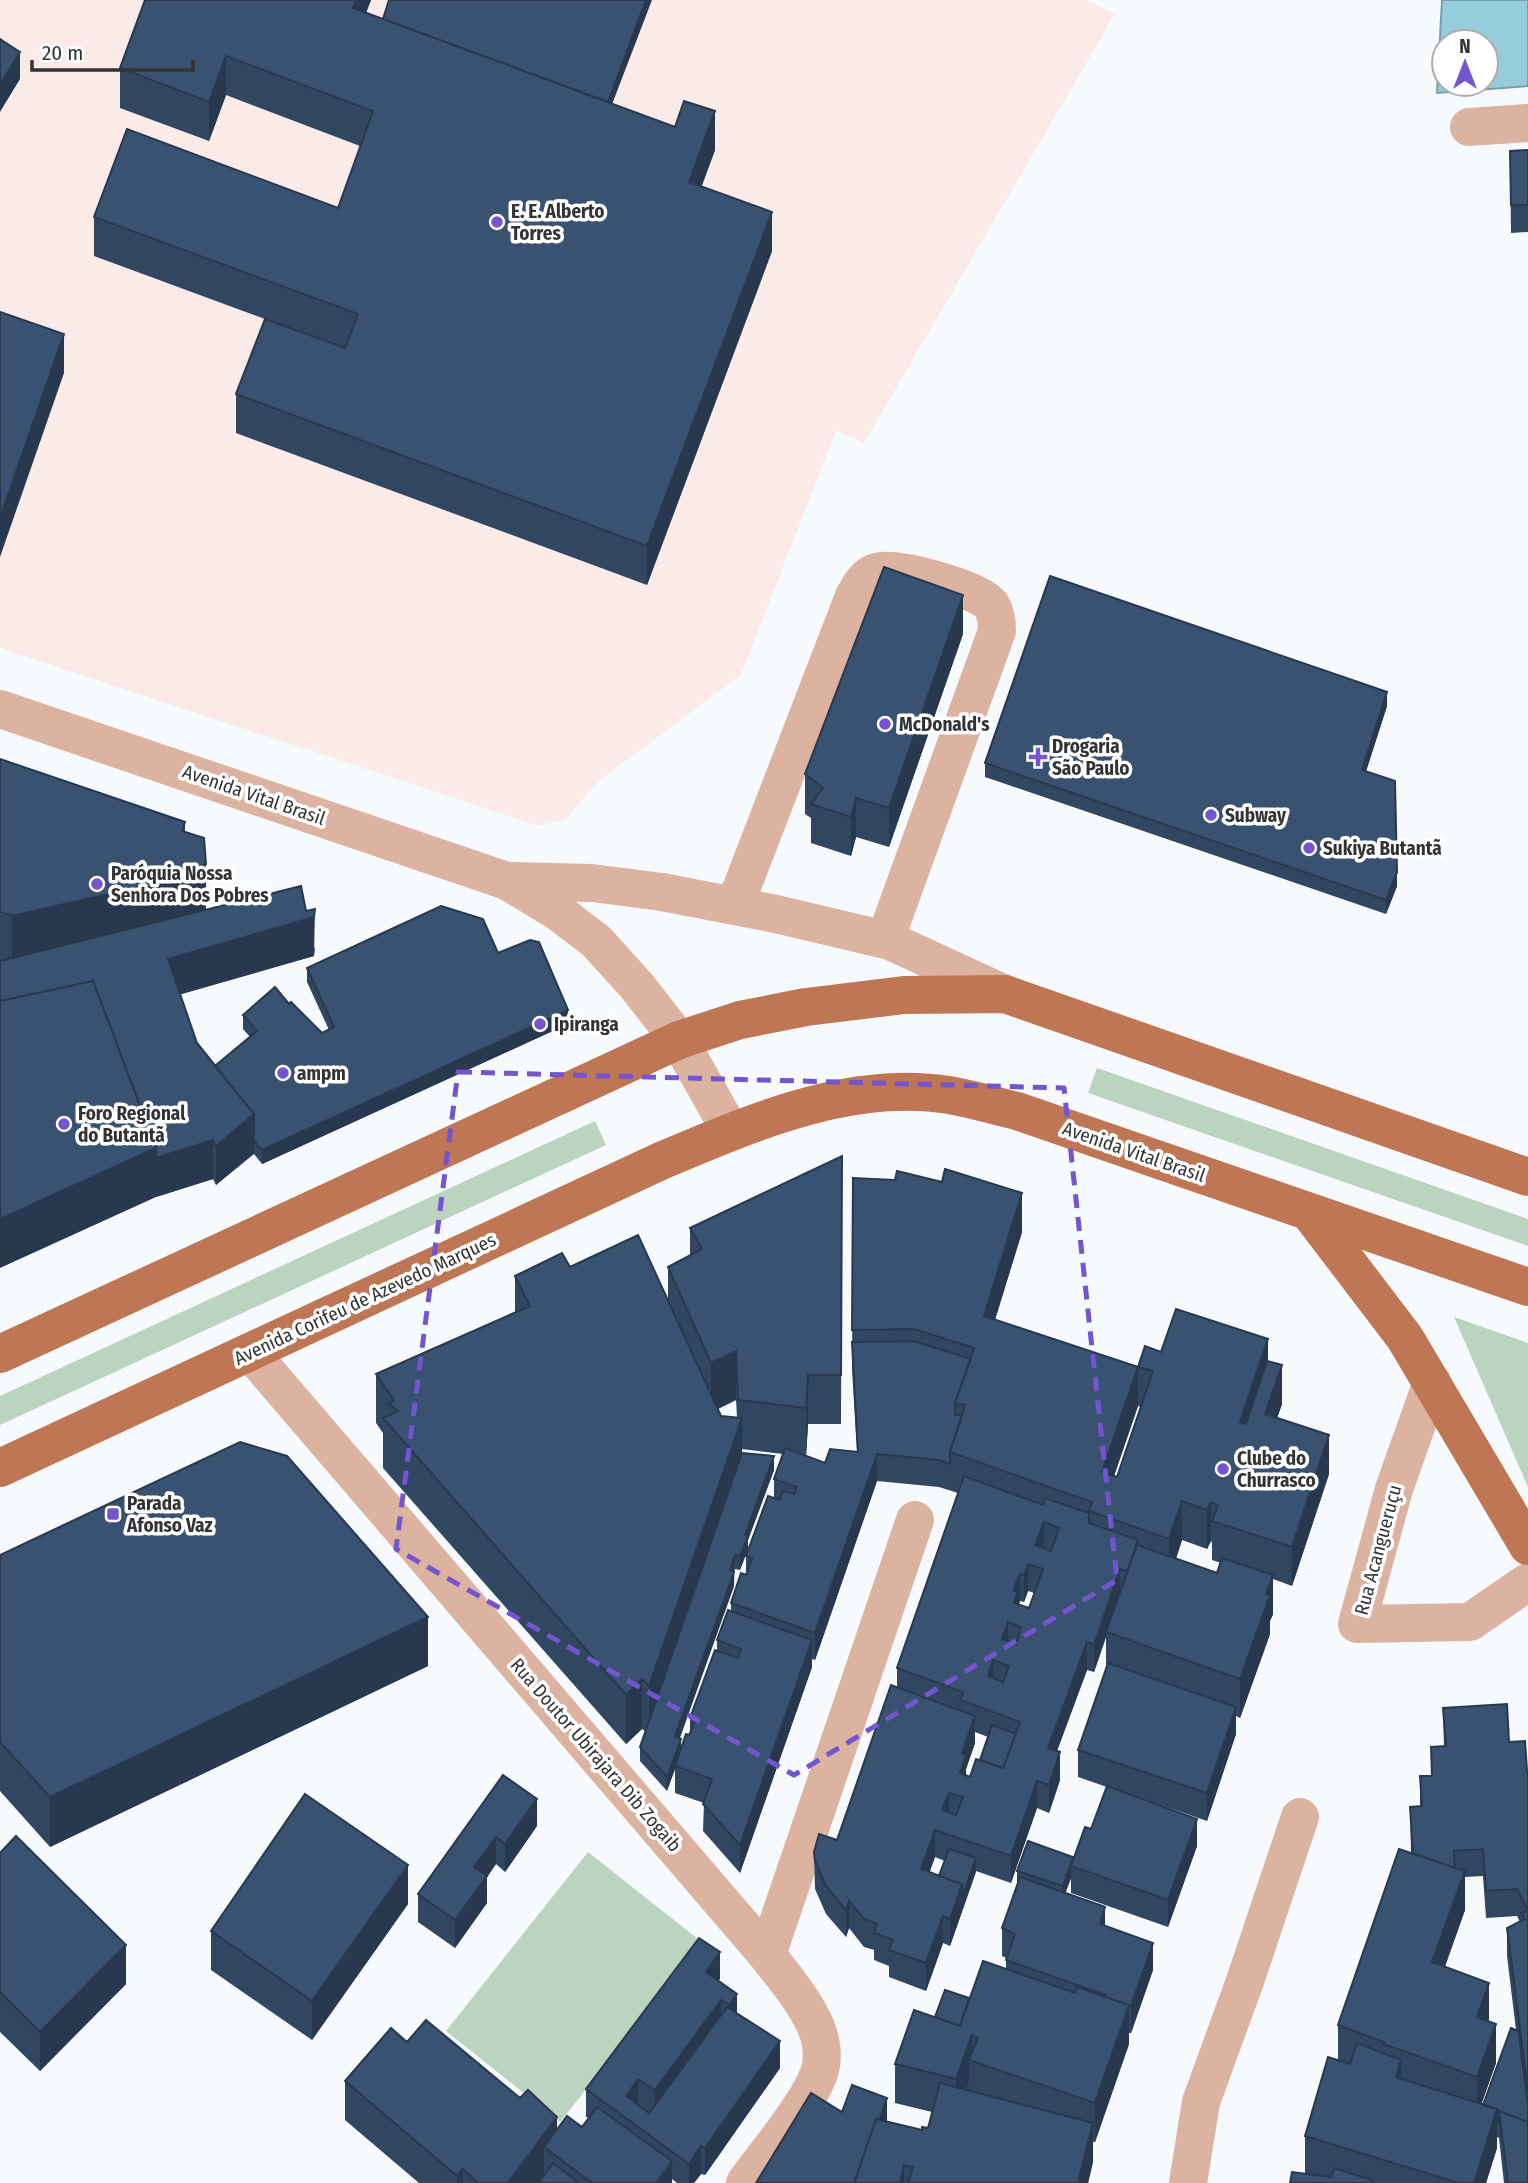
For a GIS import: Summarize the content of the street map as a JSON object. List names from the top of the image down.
{
  "streets": {
    "main road": ["Avenida Vital Brasil", "Avenida Corifeu de Azevedo Marques"],
    "street": ["Rua Acangueruçu", "Rua Doutor Ubirajara Dib Zogaib"]
  },
  "crossings": [
    ["Avenida Vital Brasil", "Avenida Corifeu de Azevedo Marques"],
    ["Avenida Corifeu de Azevedo Marques", "Rua Doutor Ubirajara Dib Zogaib"]
  ],
  "places": {
    "other": [
      "E. E. Alberto Torres",
      "McDonald's",
      "Subway",
      "Sukiya Butantã",
      "Paróquia Nossa Senhora Dos Pobres",
      "Ipiranga",
      "ampm",
      "Foro Regional do Butantã",
      "Clube do Churrasco"
    ],
    "health": ["Drogaria São Paulo"],
    "transit": ["Parada Afonso Vaz"]
  },
  "scale_bar": "20 m",
  "north": "top"
}
